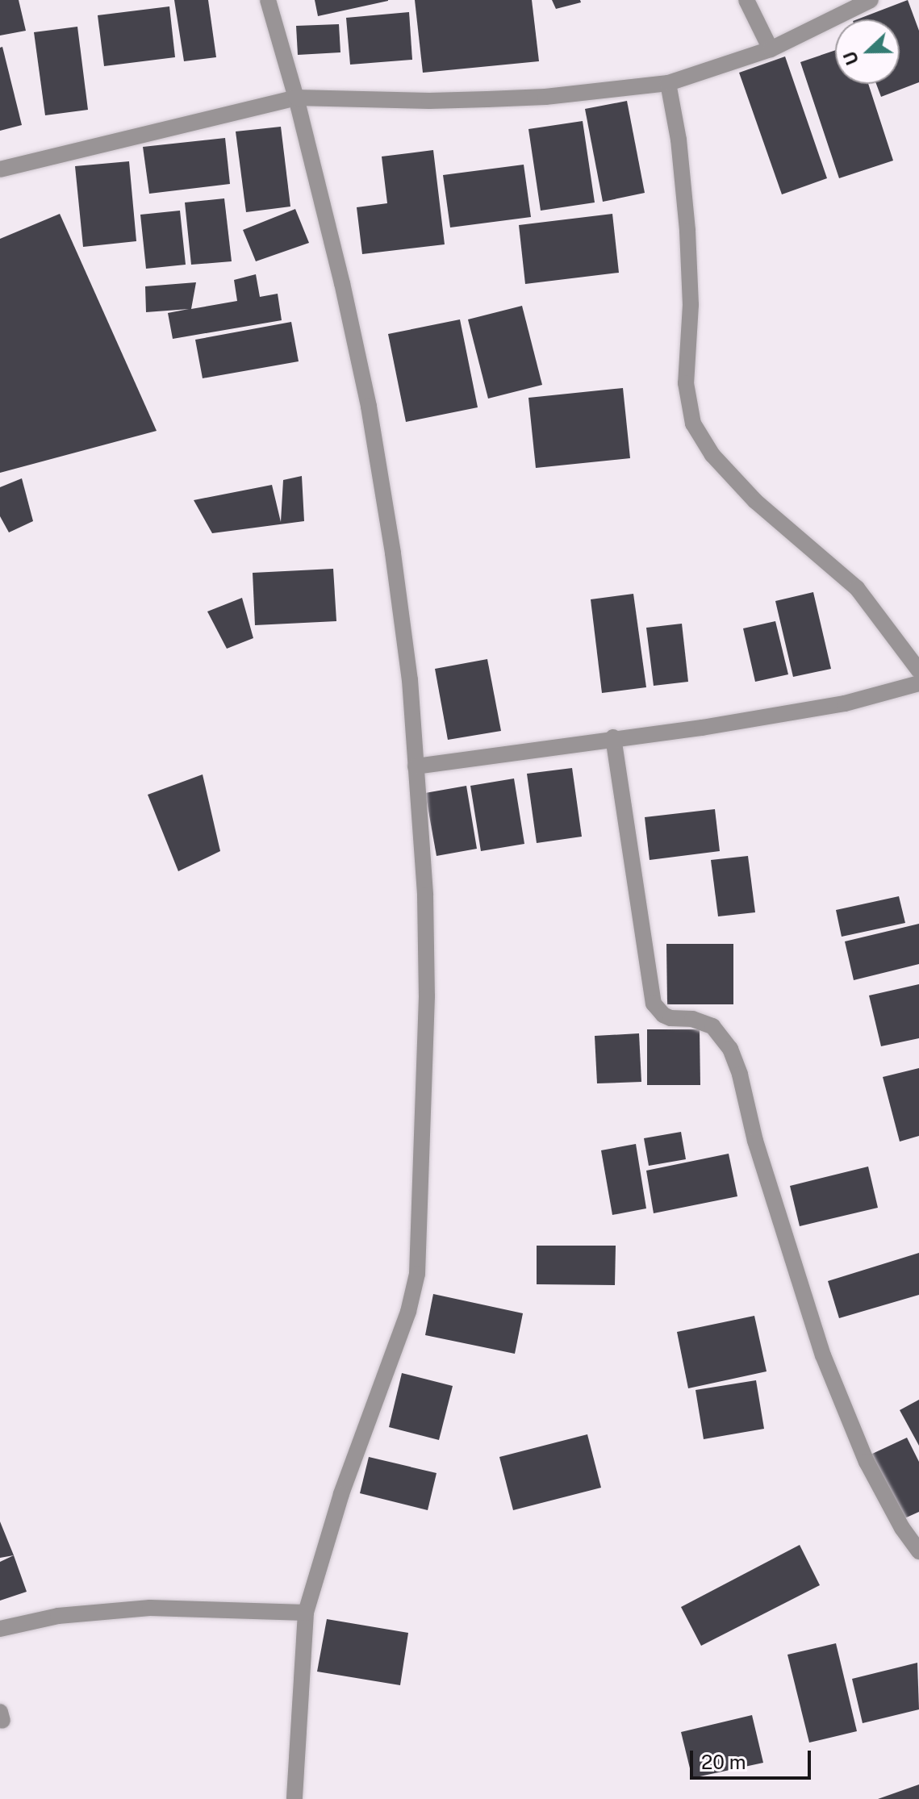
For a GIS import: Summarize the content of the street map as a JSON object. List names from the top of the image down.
{
  "scale_bar": "20 m",
  "north": "left"
}
